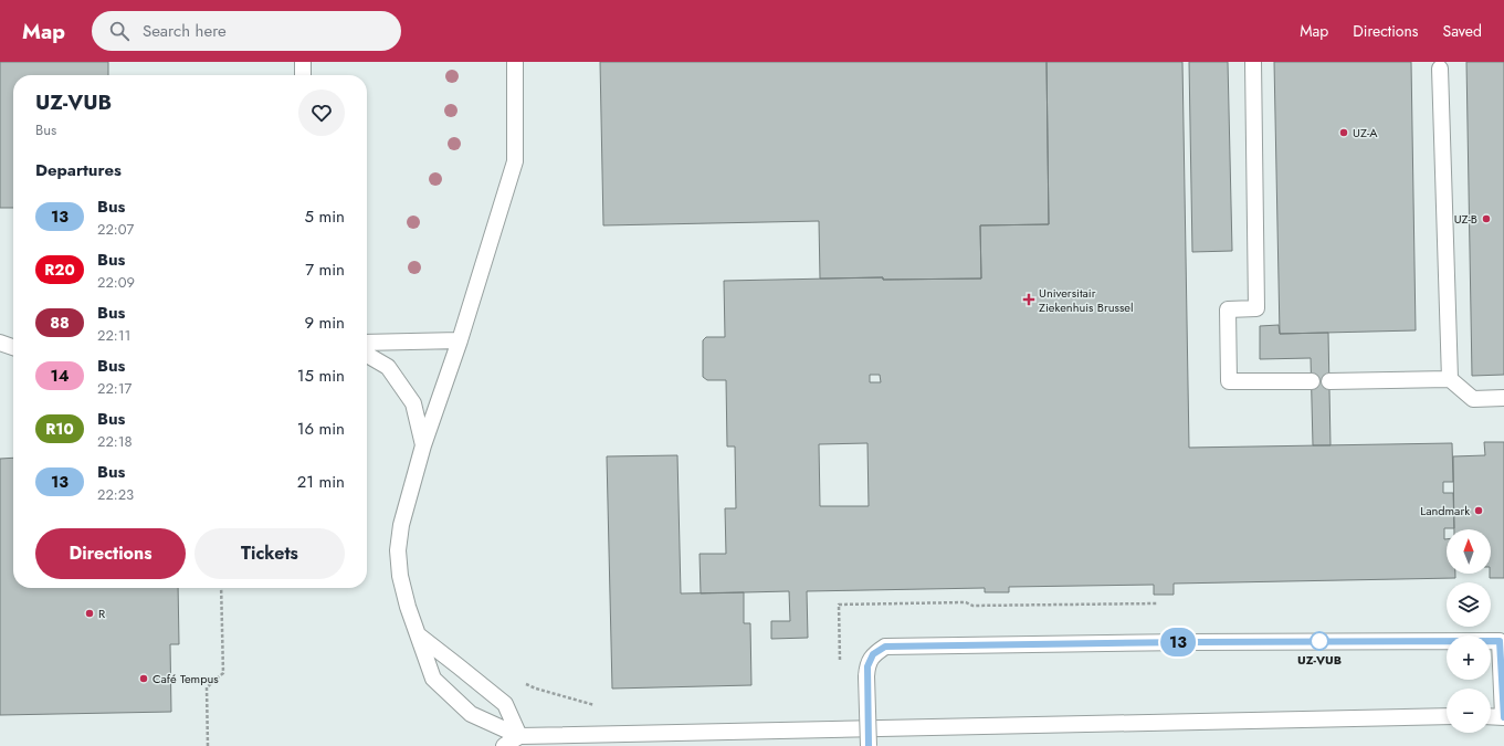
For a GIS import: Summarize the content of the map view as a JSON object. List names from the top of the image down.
{
  "places": {
    "other": [
      "UZ-A",
      "UZ-B",
      "Landmark",
      "R",
      "UZ-VUB",
      "Café Tempus"
    ],
    "health": ["Universitair Ziekenhuis Brussel"]
  },
  "lines": ["bus line 13"],
  "north": "top",
  "page": {
    "header": "Map",
    "search": "Search here",
    "nav": ["Map", "Directions", "Saved"],
    "on_map": "13",
    "heading": [
      ["UZ-VUB", "Bus"],
      "Departures"
    ],
    "list": [
      {
        "mark": "13",
        "name": "Bus",
        "note": "22:07",
        "value": "5 min"
      },
      {
        "mark": "R20",
        "name": "Bus",
        "note": "22:09",
        "value": "7 min"
      },
      {
        "mark": "88",
        "name": "Bus",
        "note": "22:11",
        "value": "9 min"
      },
      {
        "mark": "14",
        "name": "Bus",
        "note": "22:17",
        "value": "15 min"
      },
      {
        "mark": "R10",
        "name": "Bus",
        "note": "22:18",
        "value": "16 min"
      },
      {
        "mark": "13",
        "name": "Bus",
        "note": "22:23",
        "value": "21 min"
      }
    ],
    "buttons": ["Directions", "Tickets"],
    "map_buttons": ["+", "−"]
  }
}
